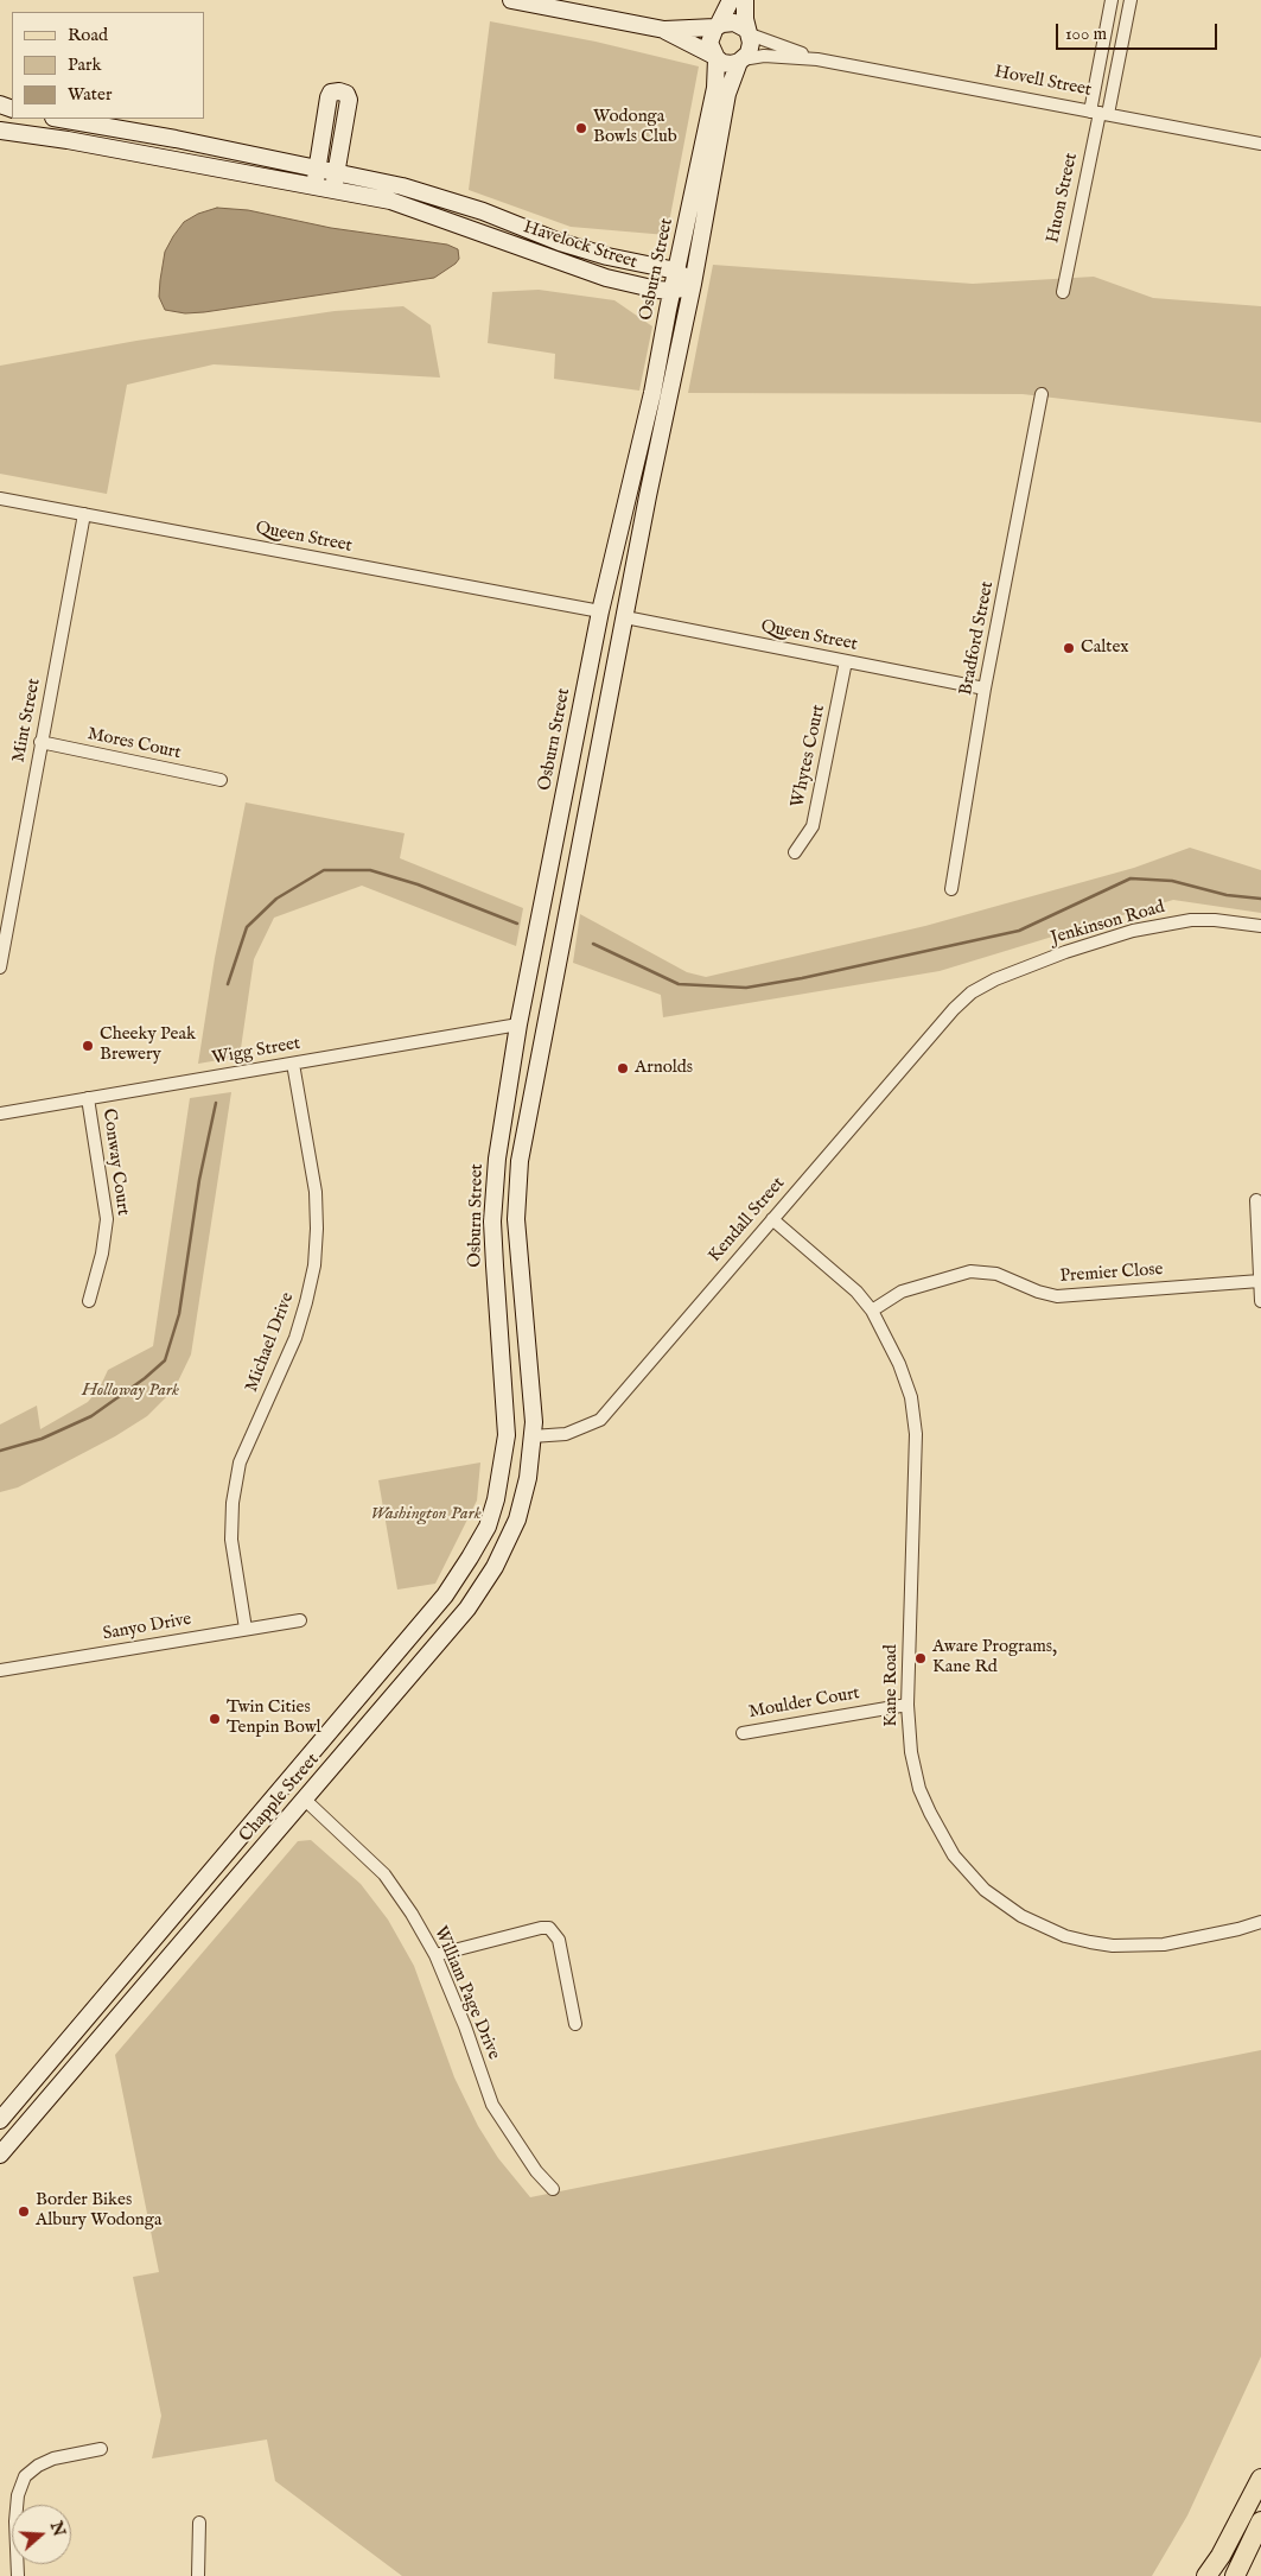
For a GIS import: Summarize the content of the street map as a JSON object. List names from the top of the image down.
{
  "streets": {
    "street": [
      "Hovell Street",
      "Huon Street",
      "Havelock Street",
      "Osburn Street",
      "Queen Street",
      "Bradford Street",
      "Mint Street",
      "Mores Court",
      "Whytes Court",
      "Jenkinson Road",
      "Wigg Street",
      "Conway Court",
      "Kendall Street",
      "Premier Close",
      "Michael Drive",
      "Sanyo Drive",
      "Kane Road",
      "Moulder Court",
      "Chapple Street",
      "William Page Drive"
    ]
  },
  "crossings": [
    ["Hovell Street", "Huon Street"],
    ["Hovell Street", "Osburn Street"],
    ["Havelock Street", "Osburn Street"],
    ["Osburn Street", "Queen Street"],
    ["Osburn Street", "Wigg Street"],
    ["Osburn Street", "Kendall Street"],
    ["Osburn Street", "Chapple Street"],
    ["Queen Street", "Bradford Street"],
    ["Queen Street", "Mint Street"],
    ["Queen Street", "Whytes Court"],
    ["Mint Street", "Mores Court"],
    ["Jenkinson Road", "Kendall Street"],
    ["Wigg Street", "Conway Court"],
    ["Wigg Street", "Michael Drive"],
    ["Kendall Street", "Kane Road"],
    ["Kendall Street", "Chapple Street"],
    ["Premier Close", "Kane Road"],
    ["Michael Drive", "Sanyo Drive"],
    ["Kane Road", "Moulder Court"],
    ["Chapple Street", "William Page Drive"]
  ],
  "parks": ["Holloway Park", "Washington Park"],
  "places": [
    "Wodonga Bowls Club",
    "Caltex",
    "Cheeky Peak Brewery",
    "Arnolds",
    "Aware Programs, Kane Rd",
    "Twin Cities Tenpin Bowl",
    "Border Bikes Albury Wodonga"
  ],
  "legend": ["Road", "Park", "Water"],
  "scale_bar": "100 m",
  "north": "right"
}
